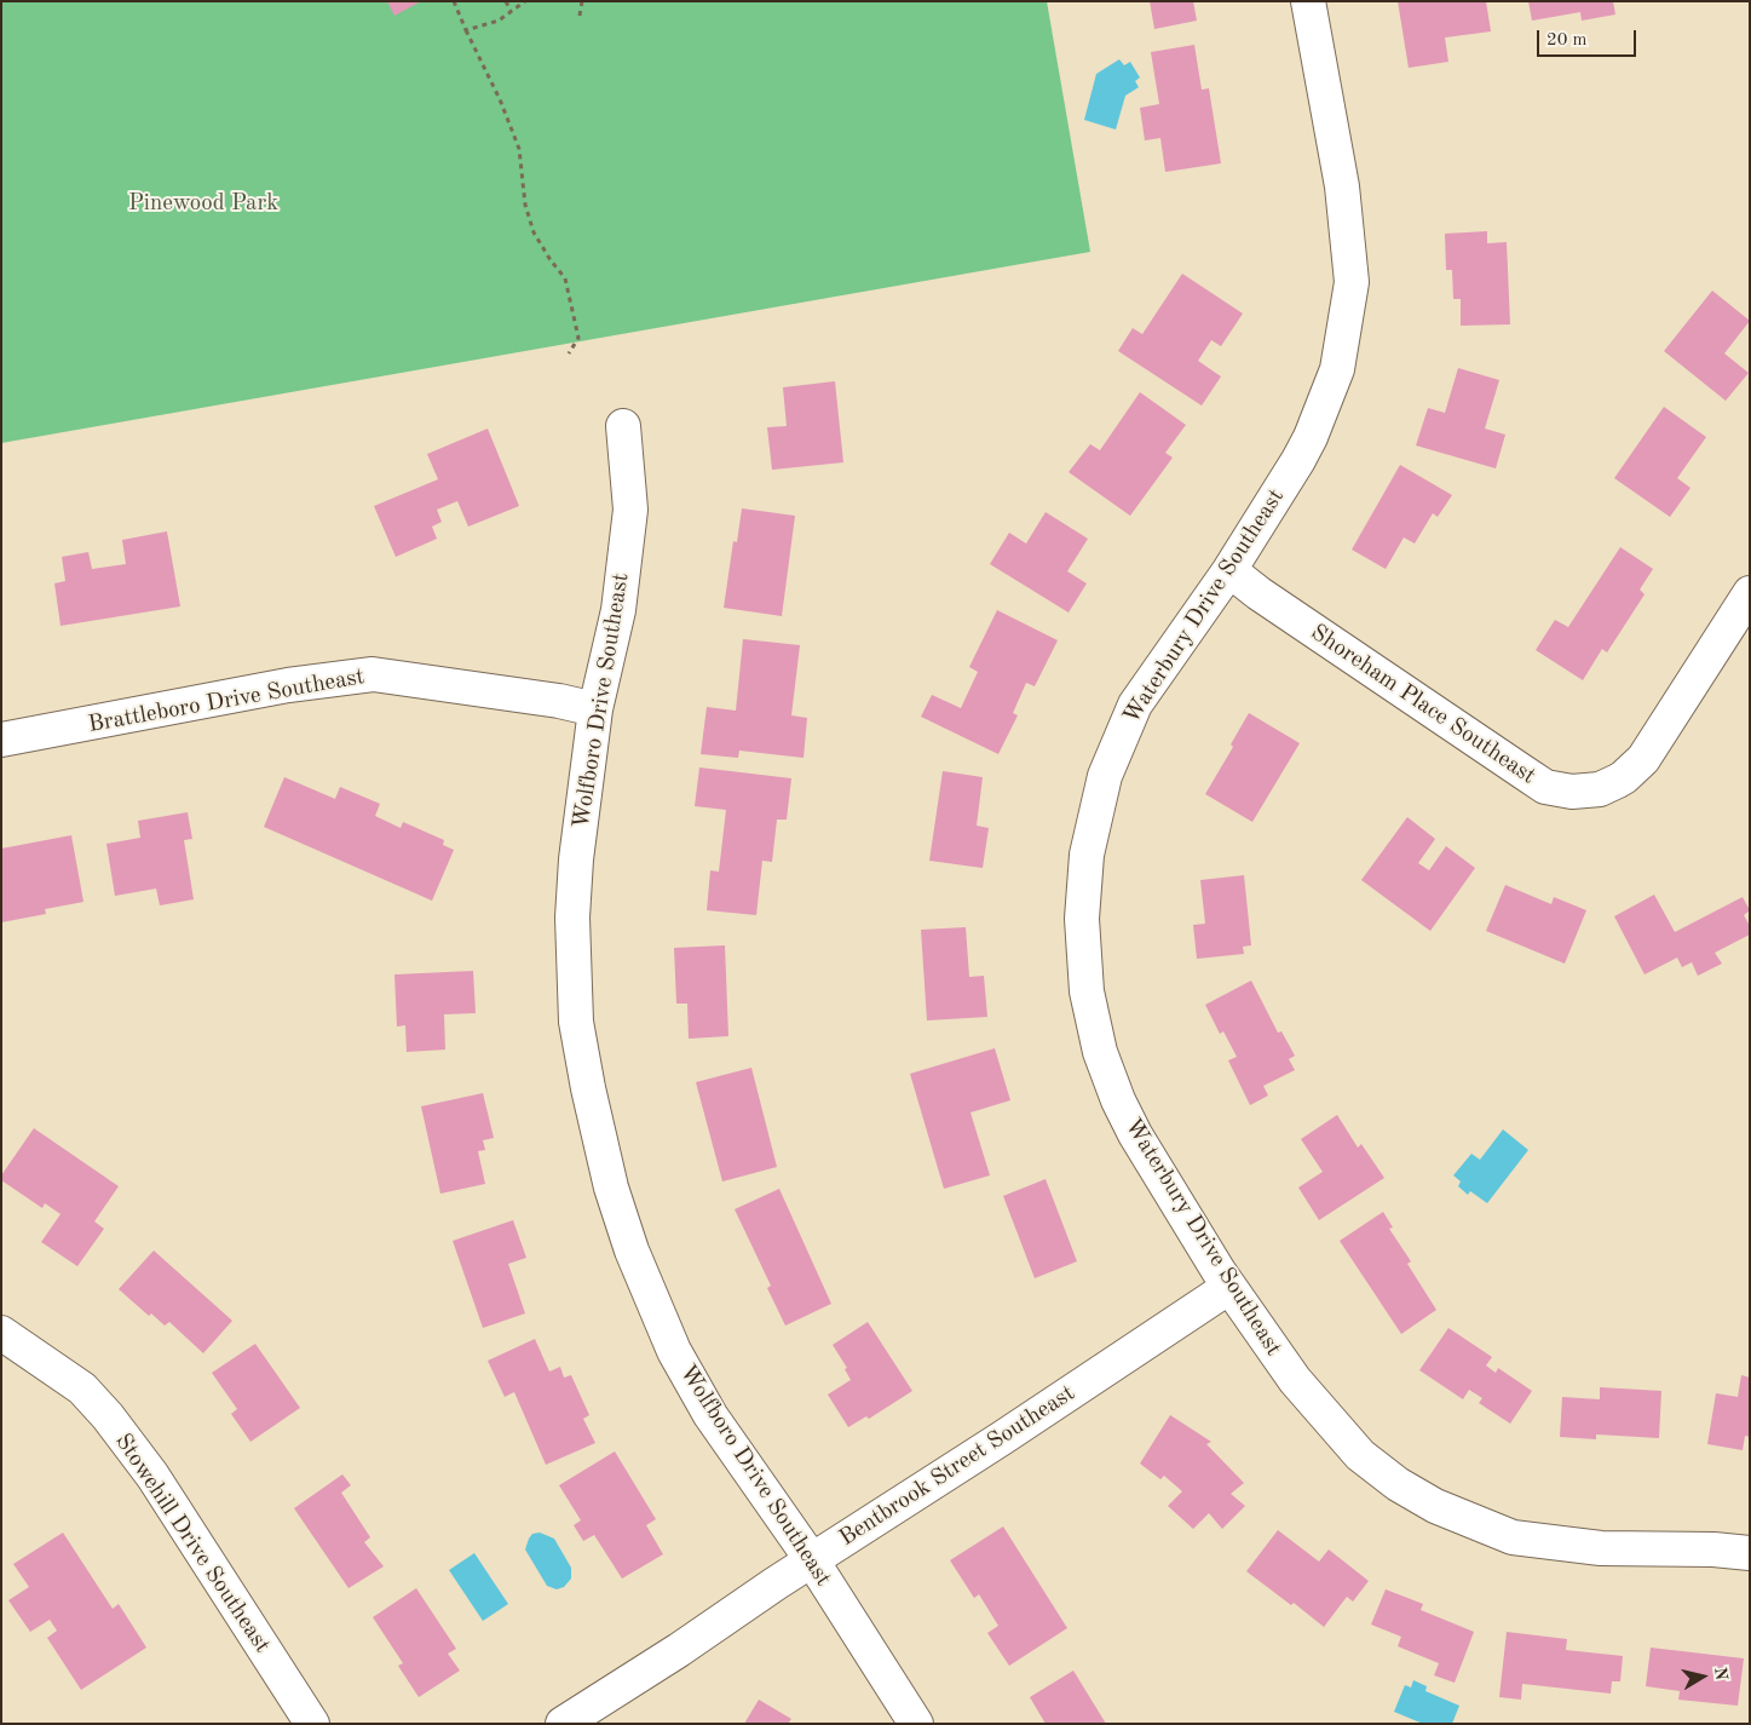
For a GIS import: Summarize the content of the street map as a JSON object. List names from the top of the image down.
{
  "streets": {
    "street": [
      "Waterbury Drive Southeast",
      "Brattleboro Drive Southeast",
      "Wolfboro Drive Southeast",
      "Shoreham Place Southeast",
      "Bentbrook Street Southeast",
      "Stowehill Drive Southeast"
    ]
  },
  "crossings": [
    ["Waterbury Drive Southeast", "Shoreham Place Southeast"],
    ["Waterbury Drive Southeast", "Bentbrook Street Southeast"],
    ["Brattleboro Drive Southeast", "Wolfboro Drive Southeast"],
    ["Wolfboro Drive Southeast", "Bentbrook Street Southeast"]
  ],
  "parks": ["Pinewood Park"],
  "scale_bar": "20 m",
  "north": "right"
}
